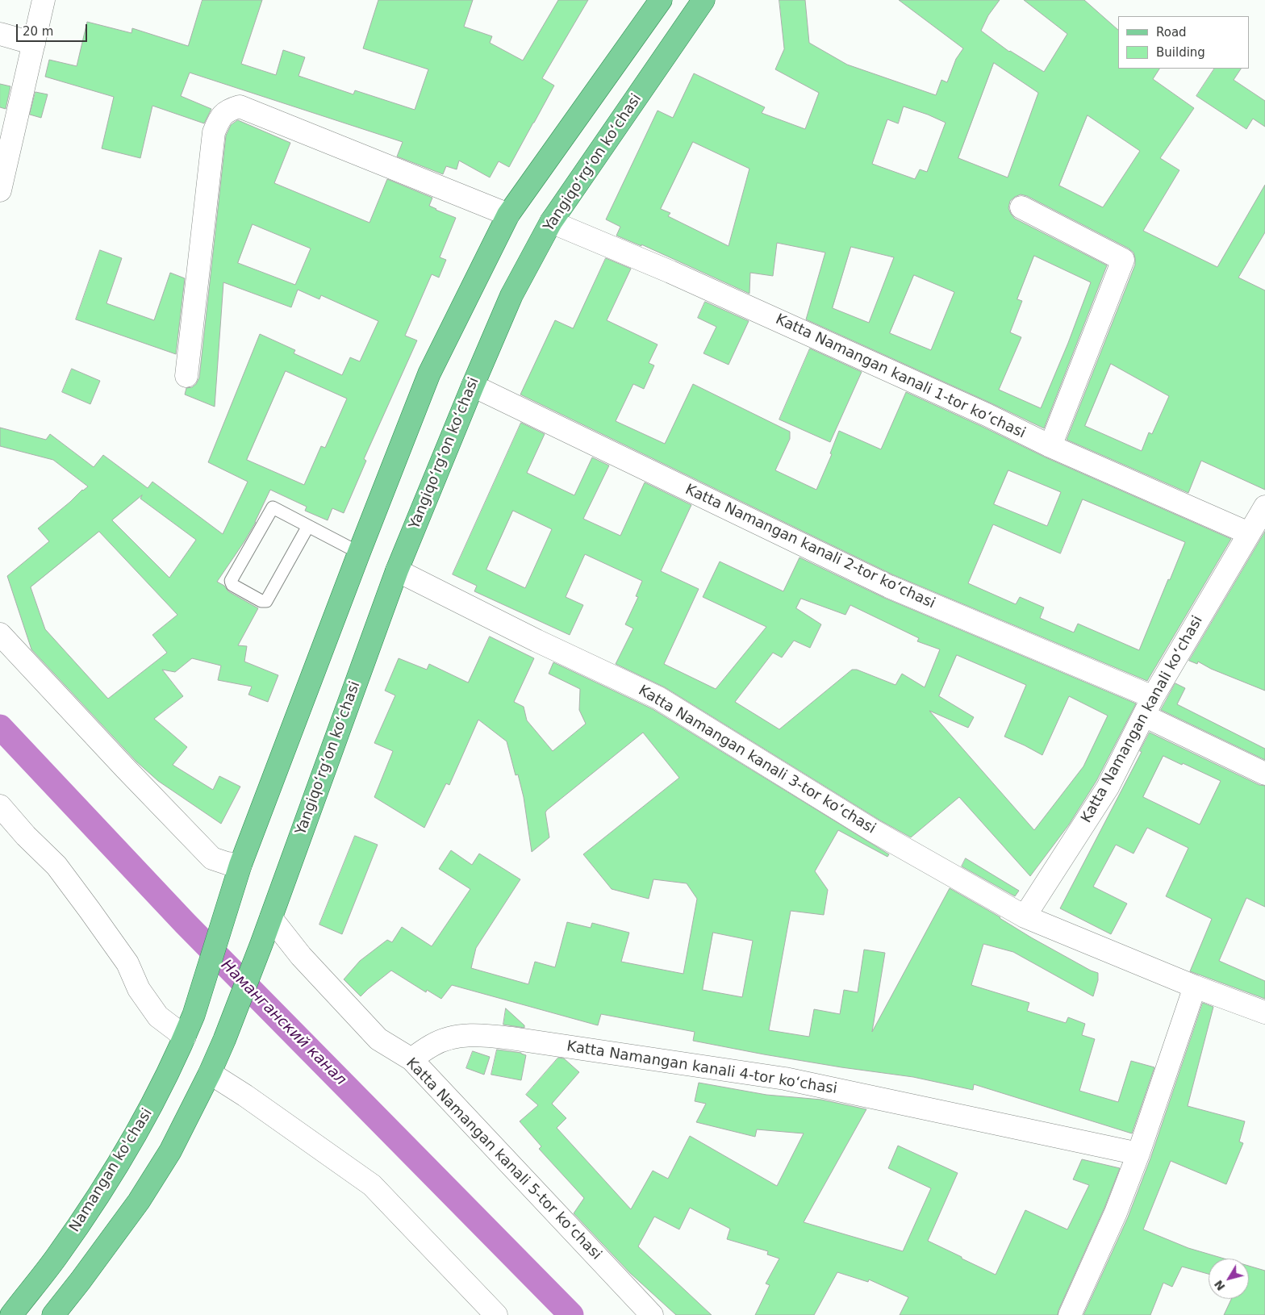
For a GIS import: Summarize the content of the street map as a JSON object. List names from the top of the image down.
{
  "streets": {
    "main road": ["Yangiqoʻrgʻon koʻchasi", "Namangan ko'chasi"],
    "street": [
      "Katta Namangan kanali 1-tor koʻchasi",
      "Katta Namangan kanali 2-tor koʻchasi",
      "Katta Namangan kanali koʻchasi",
      "Katta Namangan kanali 3-tor koʻchasi",
      "Katta Namangan kanali 4-tor koʻchasi",
      "Katta Namangan kanali 5-tor koʻchasi"
    ]
  },
  "crossings": [
    ["Yangiqoʻrgʻon koʻchasi", "Katta Namangan kanali 1-tor koʻchasi"],
    ["Yangiqoʻrgʻon koʻchasi", "Katta Namangan kanali 2-tor koʻchasi"],
    ["Yangiqoʻrgʻon koʻchasi", "Katta Namangan kanali 3-tor koʻchasi"],
    ["Yangiqoʻrgʻon koʻchasi", "Katta Namangan kanali 5-tor koʻchasi"],
    ["Katta Namangan kanali 1-tor koʻchasi", "Katta Namangan kanali koʻchasi"],
    ["Katta Namangan kanali 2-tor koʻchasi", "Katta Namangan kanali koʻchasi"],
    ["Katta Namangan kanali koʻchasi", "Katta Namangan kanali 3-tor koʻchasi"],
    ["Katta Namangan kanali 4-tor koʻchasi", "Katta Namangan kanali 5-tor koʻchasi"]
  ],
  "water": ["Наманганский канал"],
  "legend": ["Road", "Building"],
  "scale_bar": "20 m",
  "north": "bottom left"
}
